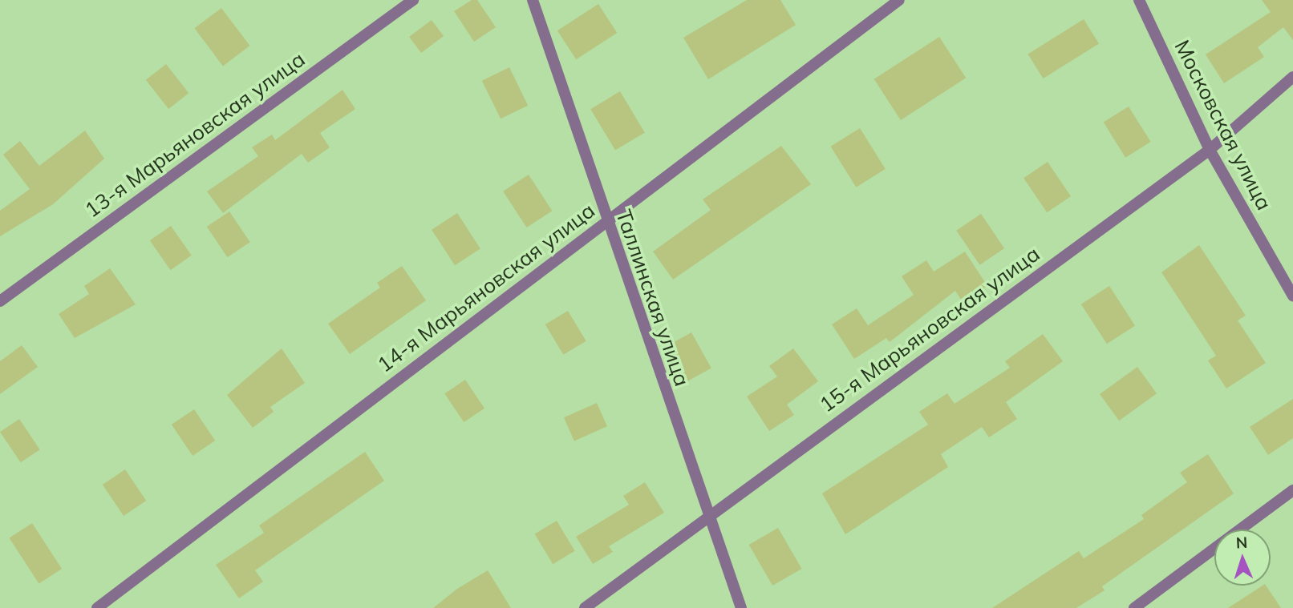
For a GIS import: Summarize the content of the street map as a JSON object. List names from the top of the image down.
{
  "streets": {
    "street": [
      "Московская улица",
      "13-я Марьяновская улица",
      "14-я Марьяновская улица",
      "Таллинская улица",
      "15-я Марьяновская улица"
    ]
  },
  "crossings": [
    ["Московская улица", "15-я Марьяновская улица"],
    ["14-я Марьяновская улица", "Таллинская улица"],
    ["Таллинская улица", "15-я Марьяновская улица"]
  ],
  "north": "top"
}
